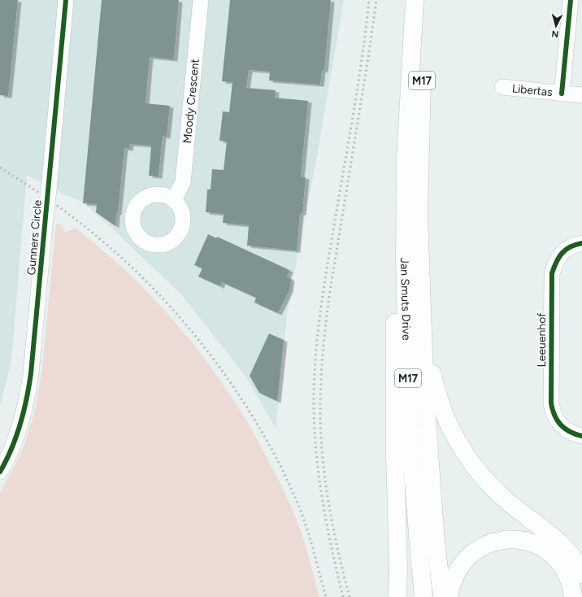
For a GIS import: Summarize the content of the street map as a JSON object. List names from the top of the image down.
{
  "streets": {
    "main road": ["M17", "Jan Smuts Drive"],
    "street": [
      "Libertas",
      "Moody Crescent",
      "Gunners Circle",
      "Leeuenhof"
    ]
  },
  "north": "bottom"
}
